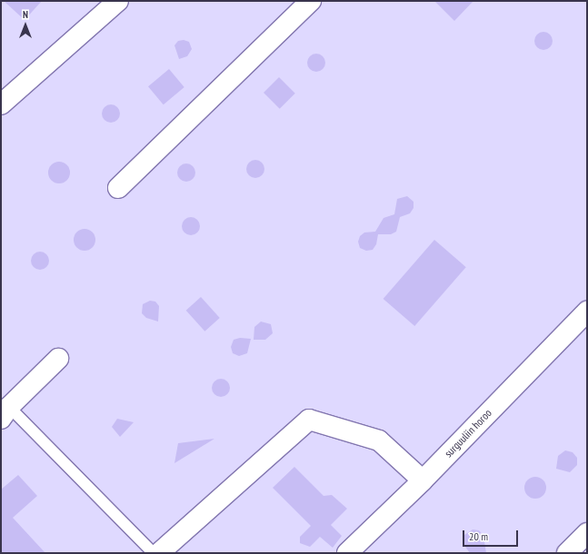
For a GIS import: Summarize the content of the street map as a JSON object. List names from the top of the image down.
{
  "streets": {
    "street": ["surguuliin horoo"]
  },
  "scale_bar": "20 m",
  "north": "top"
}
